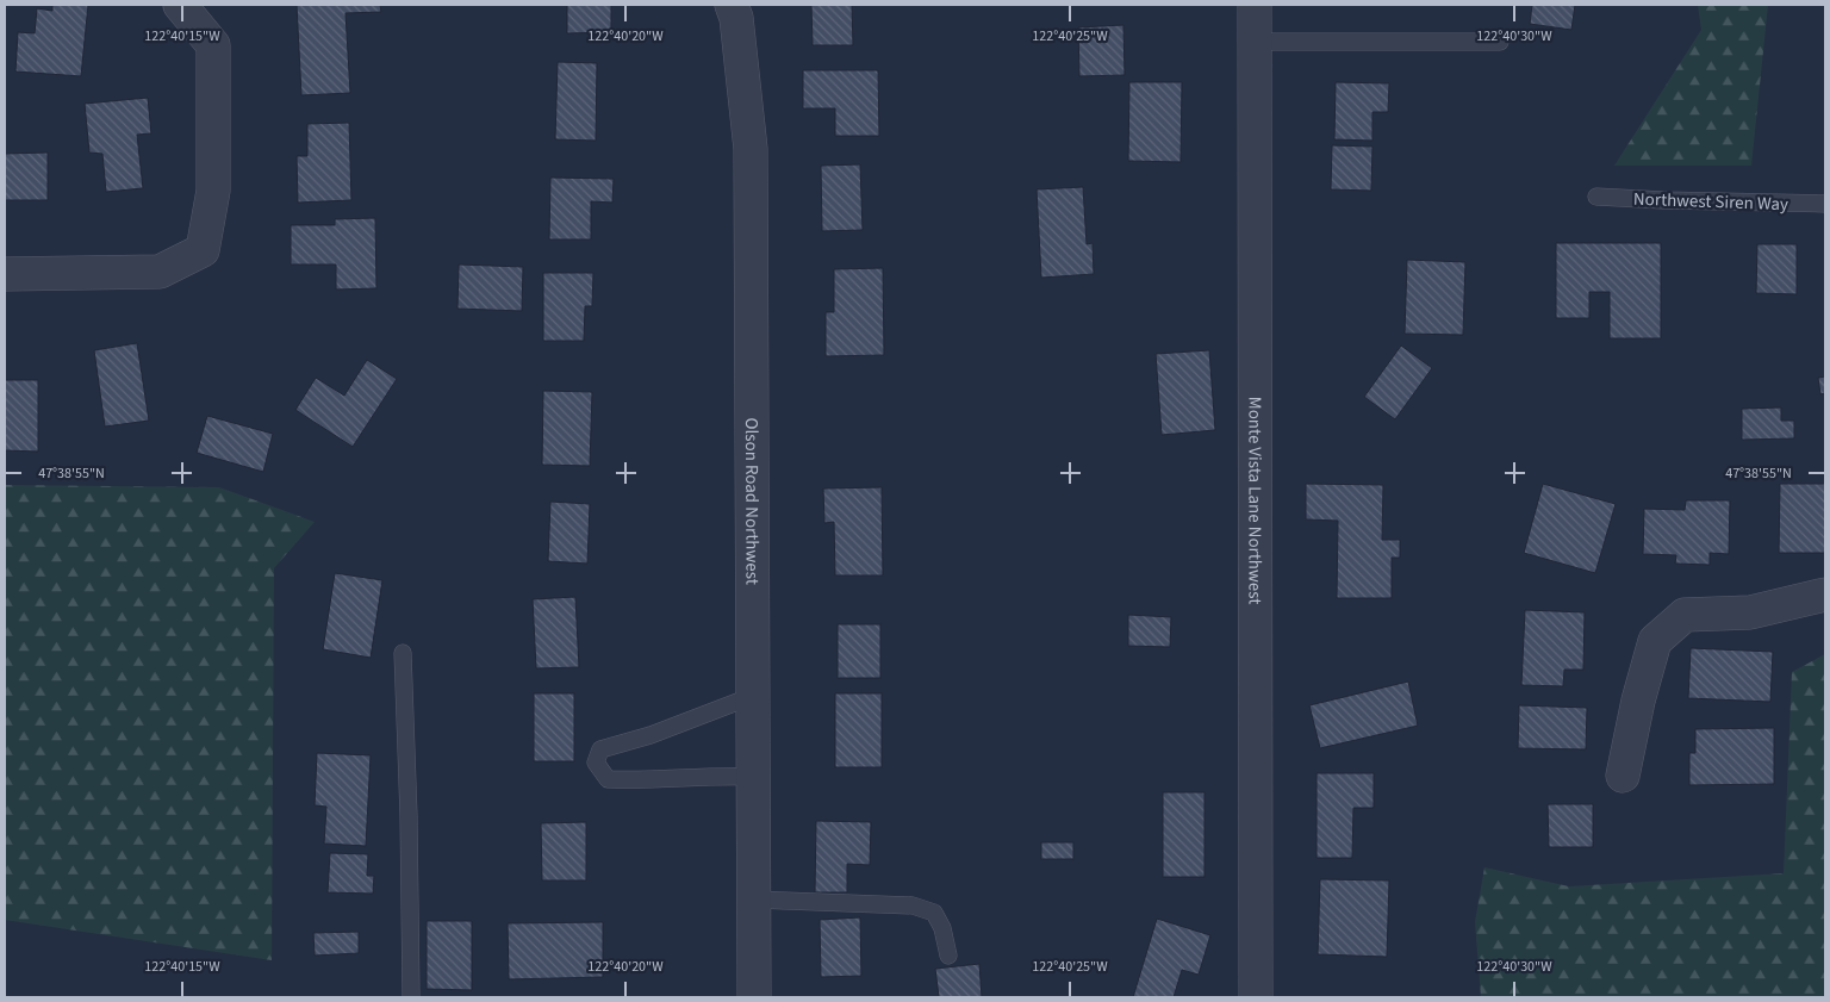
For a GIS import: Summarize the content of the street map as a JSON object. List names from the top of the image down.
{
  "streets": {
    "street": ["Olson Road Northwest", "Monte Vista Lane Northwest"],
    "lane": ["Northwest Siren Way"]
  },
  "coordinates": [
    "122°40'15\"W",
    "122°40'20\"W",
    "122°40'25\"W",
    "122°40'30\"W",
    "47°38'55\"N"
  ]
}
